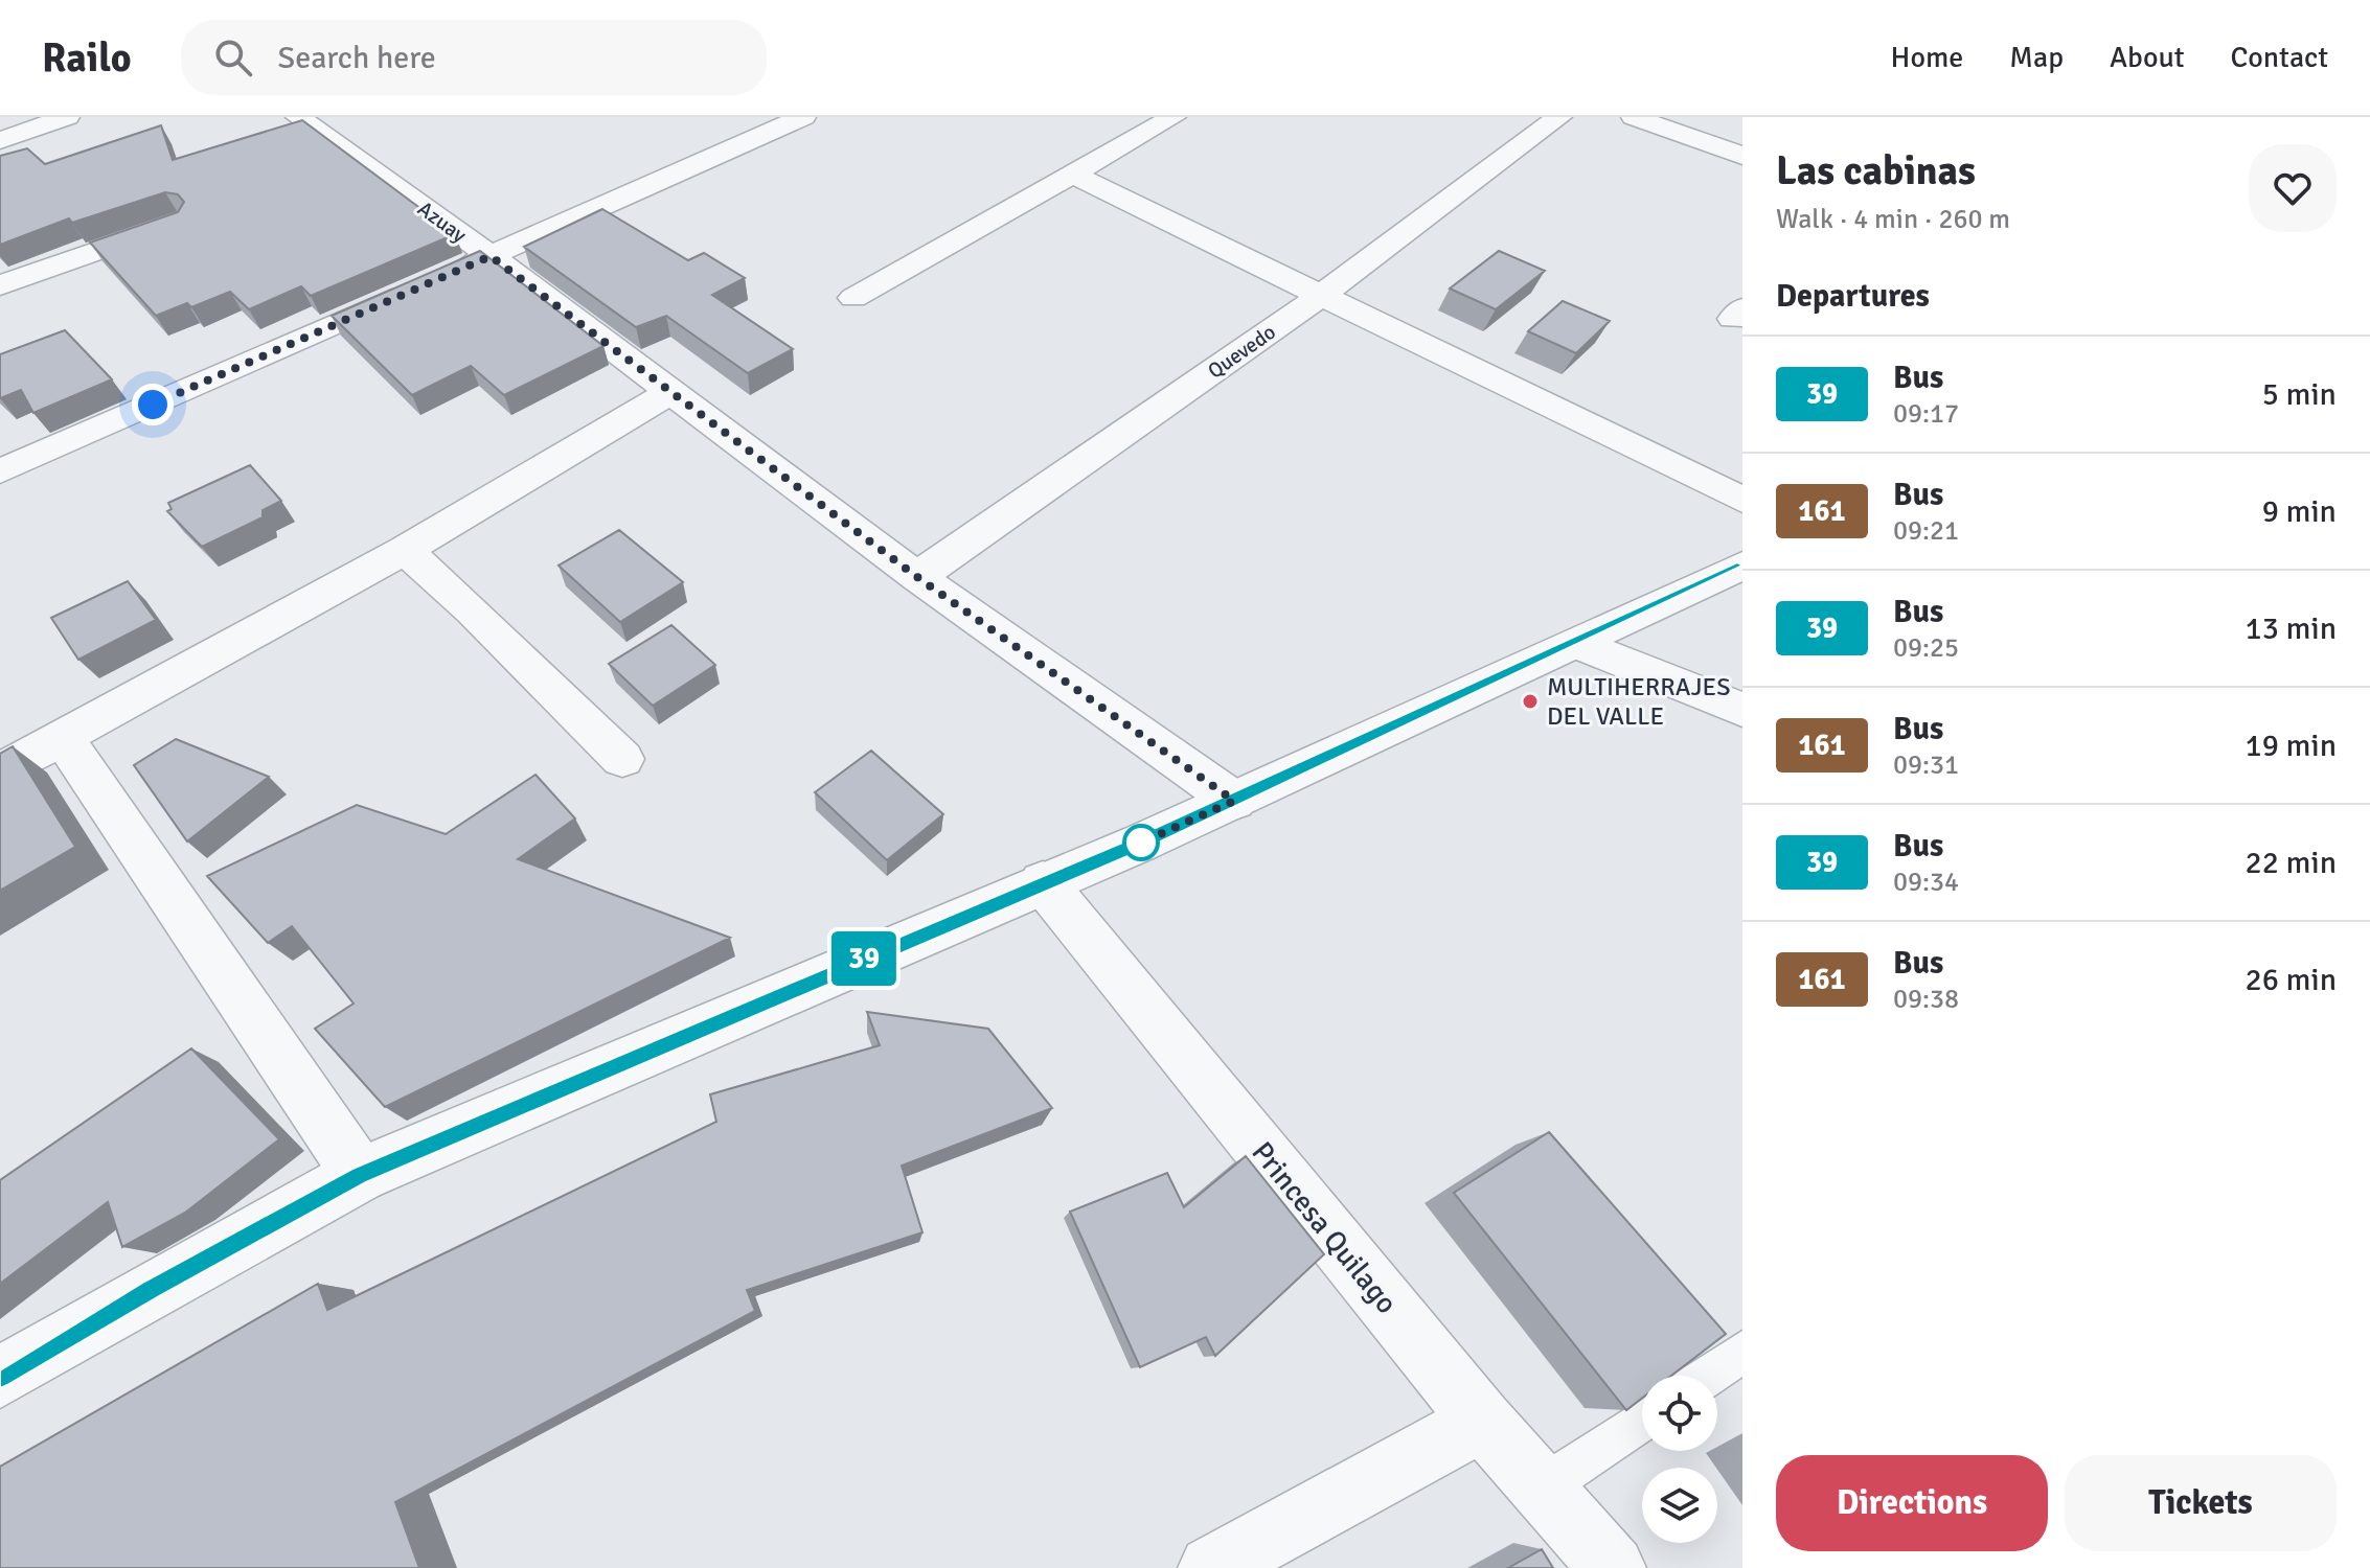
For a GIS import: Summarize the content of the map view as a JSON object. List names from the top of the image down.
{
  "streets": {
    "street": ["Azuay", "Quevedo", "Princesa Quilago"]
  },
  "crossings": [
    ["Azuay", "Quevedo"]
  ],
  "places": ["MULTIHERRAJES DEL VALLE"],
  "lines": ["bus line 39"],
  "page": {
    "header": "Railo",
    "search": "Search here",
    "nav": [
      "Home",
      "Map",
      "About",
      "Contact"
    ],
    "on_map": "39",
    "heading": [
      ["Las cabinas", "Walk · 4 min · 260 m"],
      "Departures"
    ],
    "list": [
      {
        "mark": "39",
        "name": "Bus",
        "note": "09:17",
        "value": "5 min"
      },
      {
        "mark": "161",
        "name": "Bus",
        "note": "09:21",
        "value": "9 min"
      },
      {
        "mark": "39",
        "name": "Bus",
        "note": "09:25",
        "value": "13 min"
      },
      {
        "mark": "161",
        "name": "Bus",
        "note": "09:31",
        "value": "19 min"
      },
      {
        "mark": "39",
        "name": "Bus",
        "note": "09:34",
        "value": "22 min"
      },
      {
        "mark": "161",
        "name": "Bus",
        "note": "09:38",
        "value": "26 min"
      }
    ],
    "buttons": ["Directions", "Tickets"]
  }
}
